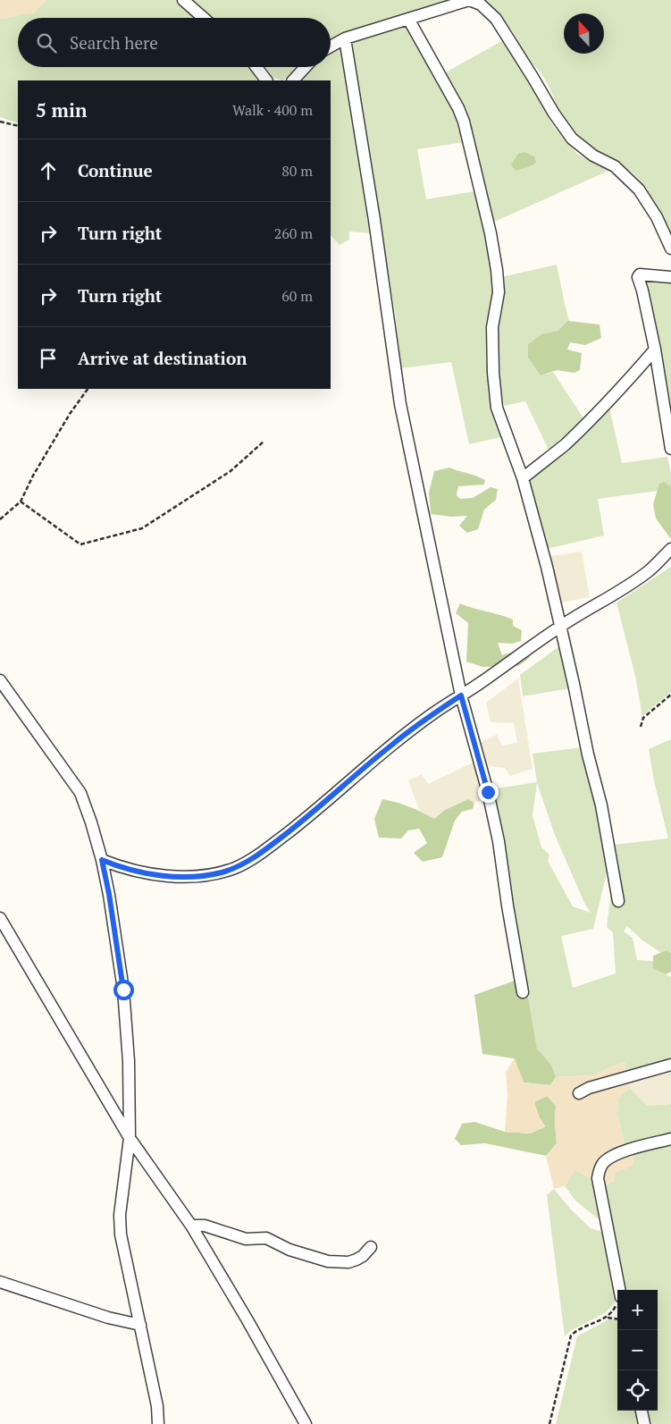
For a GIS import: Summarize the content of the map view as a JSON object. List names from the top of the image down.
{
  "north": "top",
  "page": {
    "search": "Search here",
    "heading": ["5 min", "Walk · 400 m"],
    "list": [
      ["Continue", "80 m"],
      ["Turn right", "260 m"],
      ["Turn right", "60 m"],
      "Arrive at destination"
    ],
    "map_buttons": ["+", "−"]
  }
}
